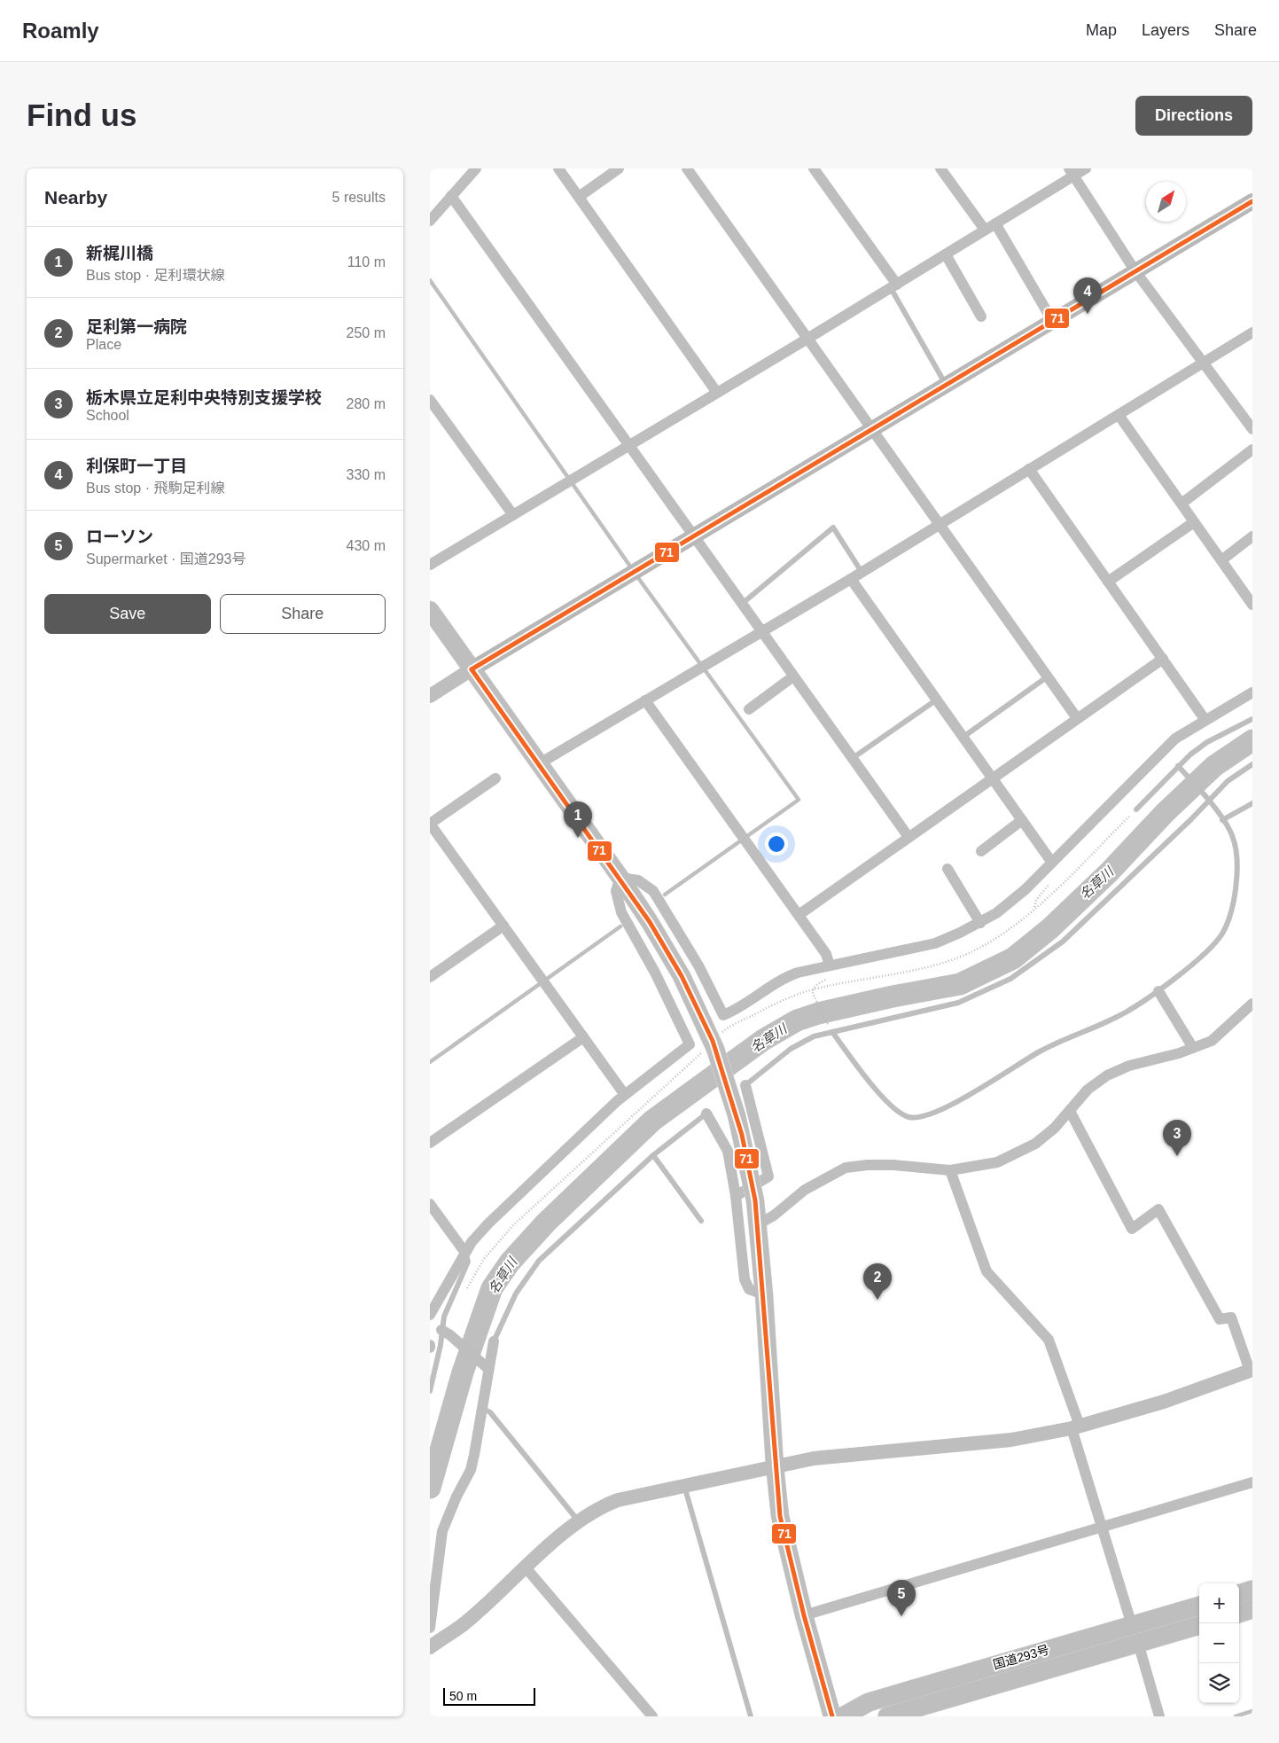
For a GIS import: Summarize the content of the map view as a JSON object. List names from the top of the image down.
{
  "streets": {
    "highway": ["国道293号"]
  },
  "water": ["名草川"],
  "lines": ["transit line 71"],
  "scale_bar": "50 m",
  "north": "top right",
  "page": {
    "header": "Roamly",
    "nav": ["Map", "Layers", "Share"],
    "buttons": [
      "Directions",
      ["Save", "Share"]
    ],
    "title": "Find us",
    "heading": ["Nearby", "5 results"],
    "list": [
      {
        "mark": "1",
        "name": "新梶川橋",
        "note": "Bus stop · 足利環状線",
        "value": "110 m"
      },
      {
        "mark": "2",
        "name": "足利第一病院",
        "note": "Place",
        "value": "250 m"
      },
      {
        "mark": "3",
        "name": "栃木県立足利中央特別支援学校",
        "note": "School",
        "value": "280 m"
      },
      {
        "mark": "4",
        "name": "利保町一丁目",
        "note": "Bus stop · 飛駒足利線",
        "value": "330 m"
      },
      {
        "mark": "5",
        "name": "ローソン",
        "note": "Supermarket · 国道293号",
        "value": "430 m"
      }
    ],
    "pins": [
      "4",
      "1",
      "3",
      "2",
      "5"
    ],
    "map_buttons": ["+", "−"],
    "scale": "50 m"
  }
}
